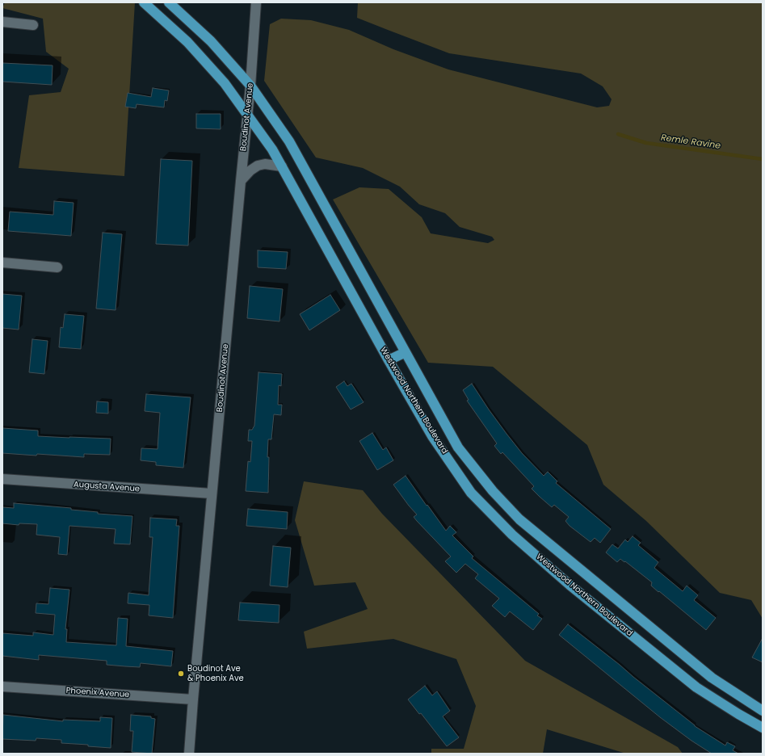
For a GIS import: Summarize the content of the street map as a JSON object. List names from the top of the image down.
{
  "streets": {
    "main road": ["Westwood Northern Boulevard"],
    "street": ["Boudinot Avenue", "Augusta Avenue", "Phoenix Avenue"]
  },
  "crossings": [
    ["Boudinot Avenue", "Westwood Northern Boulevard"],
    ["Boudinot Avenue", "Augusta Avenue"],
    ["Boudinot Avenue", "Phoenix Avenue"]
  ],
  "water": ["Remle Ravine"],
  "places": ["Boudinot Ave & Phoenix Ave"]
}
